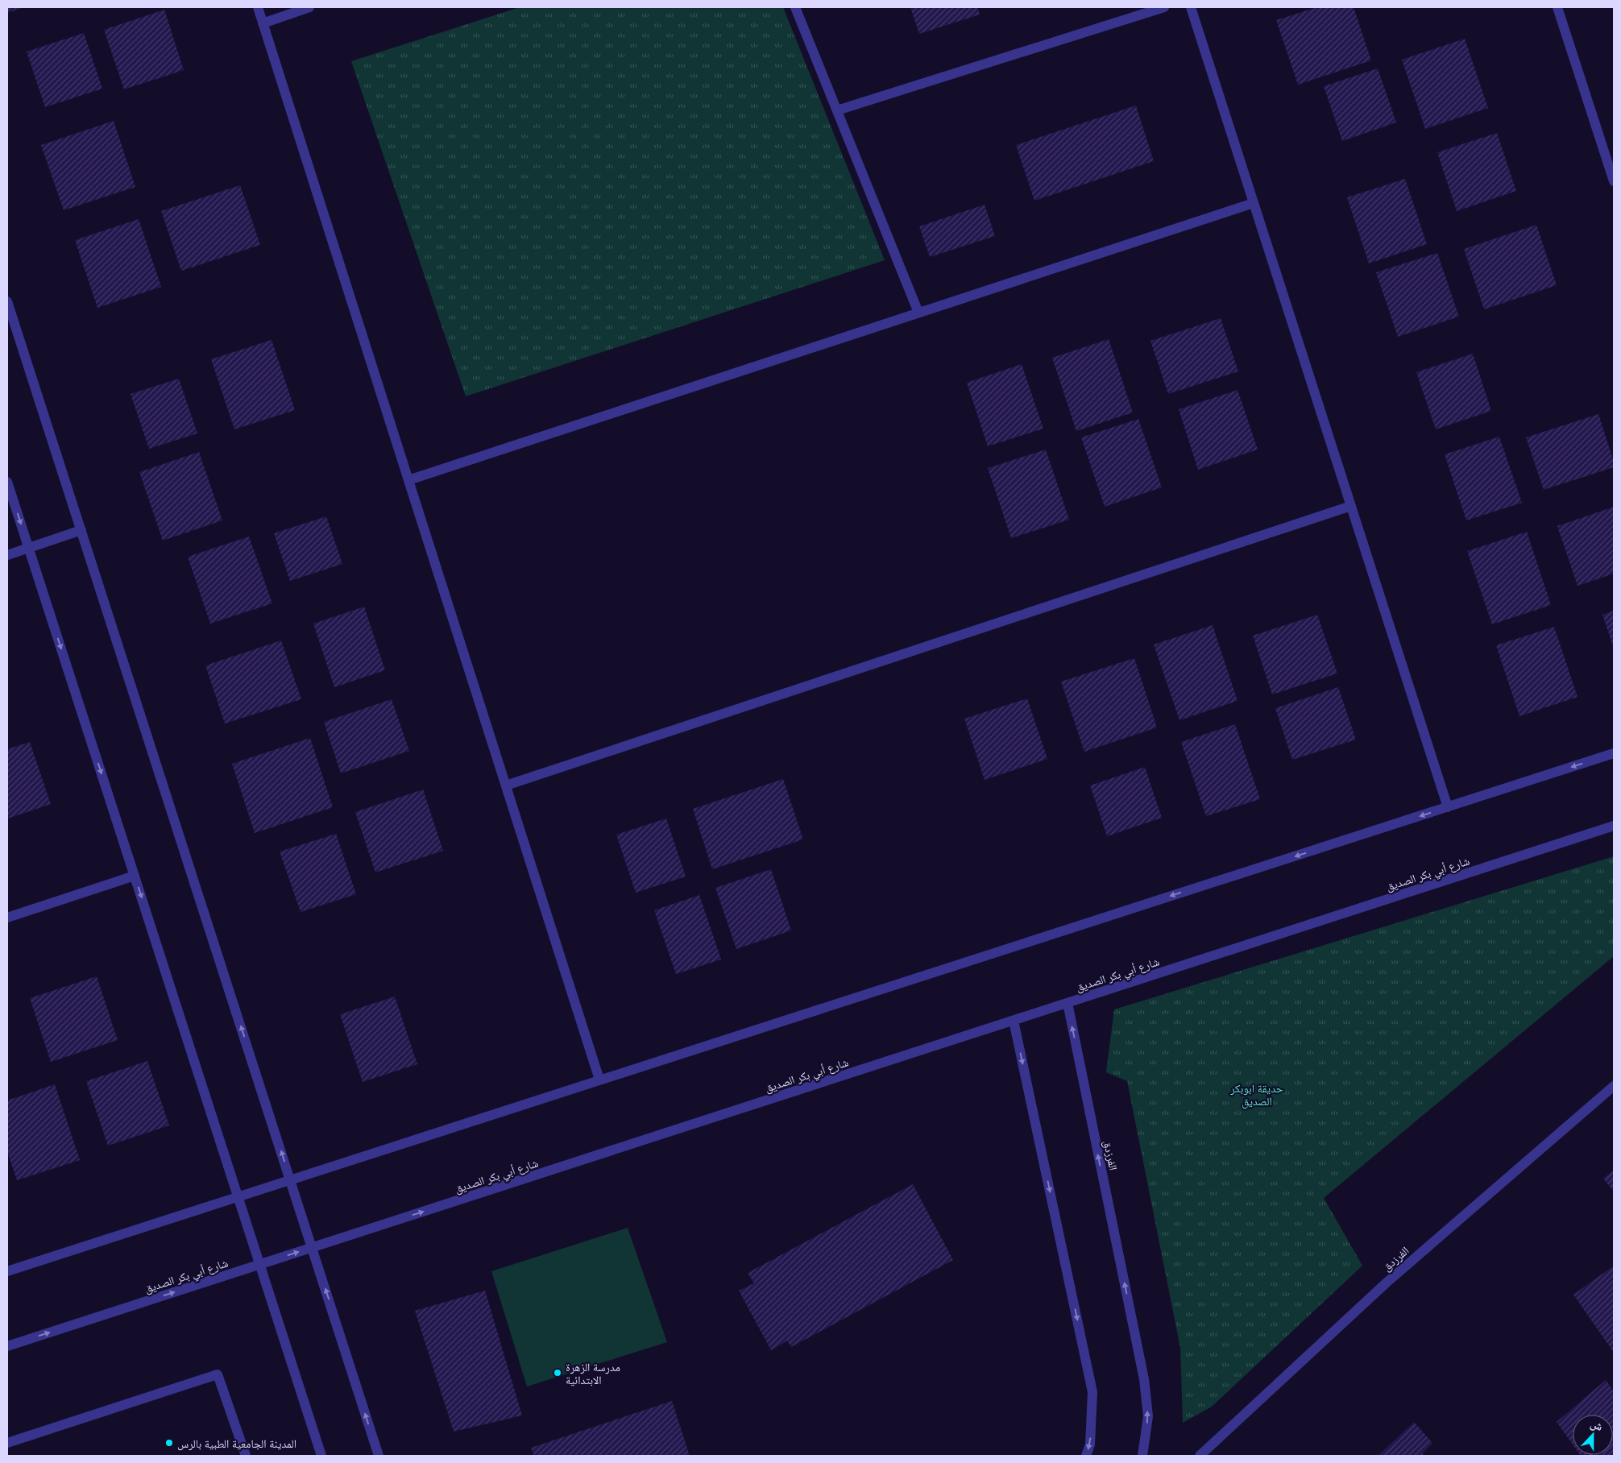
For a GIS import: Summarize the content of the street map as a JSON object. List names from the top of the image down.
{
  "streets": {
    "street": ["شارع أبي بكر الصديق", "الفرزدق"]
  },
  "crossings": [
    ["شارع أبي بكر الصديق", "الفرزدق"]
  ],
  "parks": ["حديقة ابوبكر الصديق"],
  "places": ["مدرسة الزهرة الابتدائية", "المدينة الجامعية الطبية بالرس"],
  "north": "top"
}
